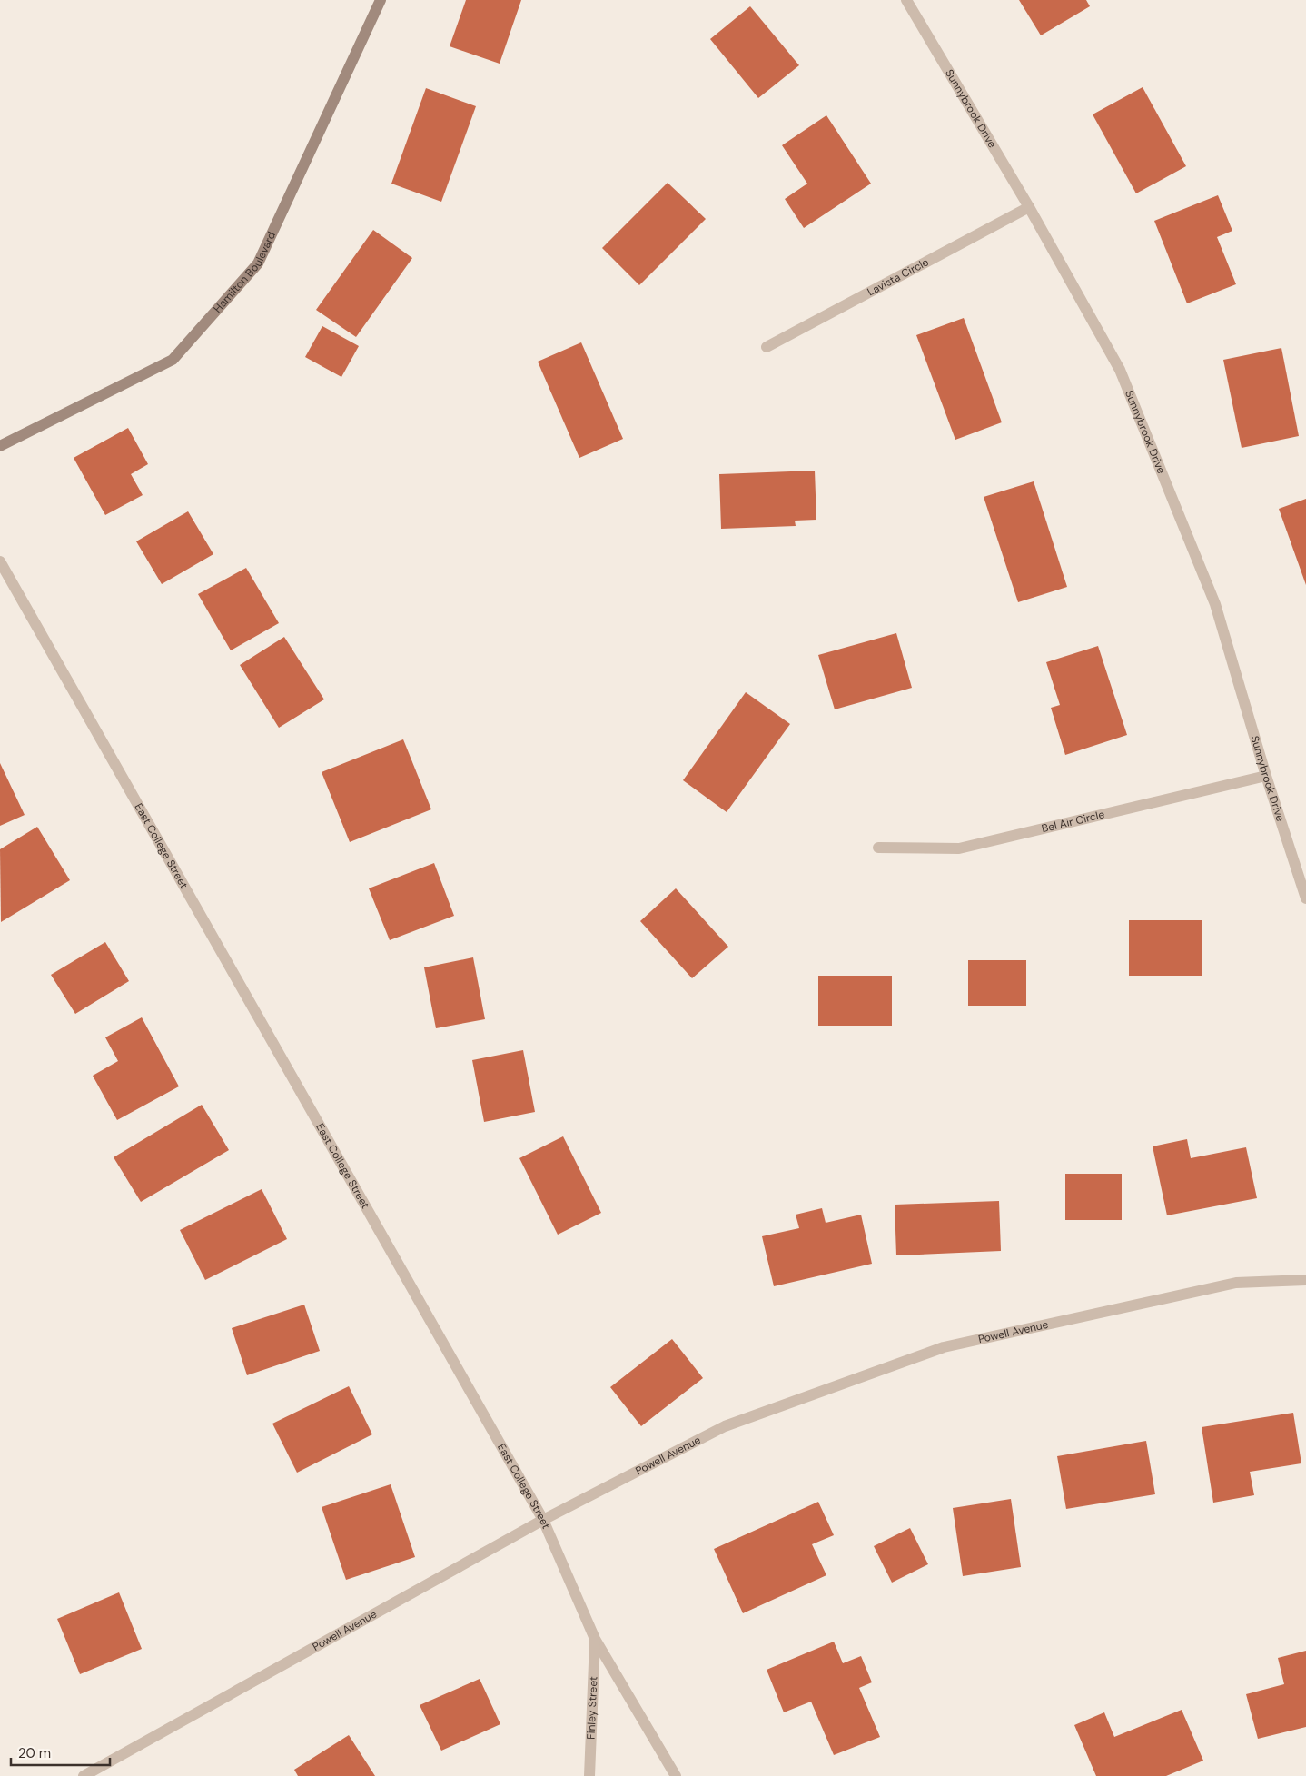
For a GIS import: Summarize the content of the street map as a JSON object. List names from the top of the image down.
{
  "streets": {
    "street": [
      "Sunnybrook Drive",
      "Hamilton Boulevard",
      "Lavista Circle",
      "Bel Air Circle",
      "East College Street",
      "Powell Avenue",
      "Finley Street"
    ]
  },
  "crossings": [
    ["Sunnybrook Drive", "Lavista Circle"],
    ["Sunnybrook Drive", "Bel Air Circle"],
    ["East College Street", "Powell Avenue"],
    ["East College Street", "Finley Street"]
  ],
  "scale_bar": "20 m"
}
